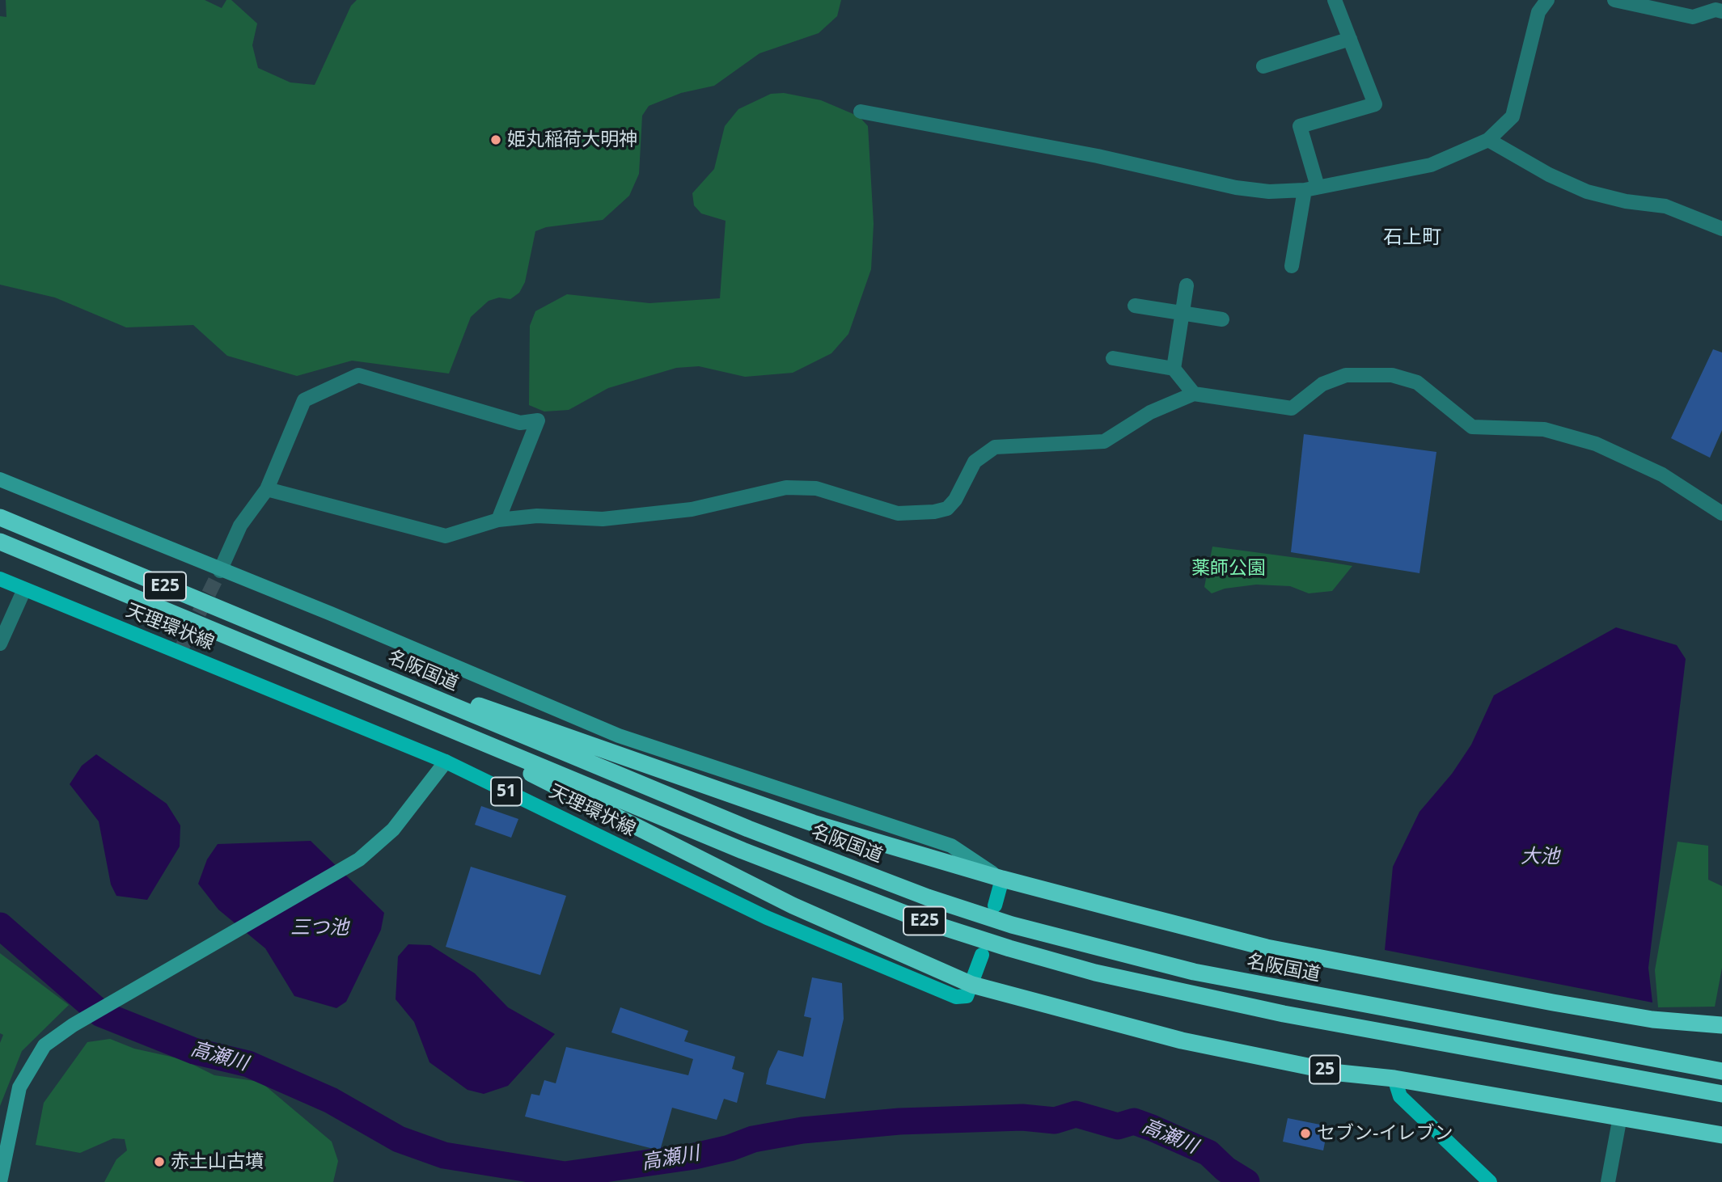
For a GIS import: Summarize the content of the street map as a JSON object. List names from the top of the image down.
{
  "streets": {
    "highway": ["E25", "名阪国道", "25"],
    "main road": ["天理環状線", "51"]
  },
  "crossings": [
    ["E25", "天理環状線"],
    ["E25", "名阪国道"],
    ["E25", "25"],
    ["天理環状線", "25"]
  ],
  "districts": ["石上町"],
  "water": ["大池", "三つ池", "高瀬川"],
  "parks": ["薬師公園"],
  "places": ["姫丸稲荷大明神", "セブン-イレブン", "赤土山古墳"]
}
